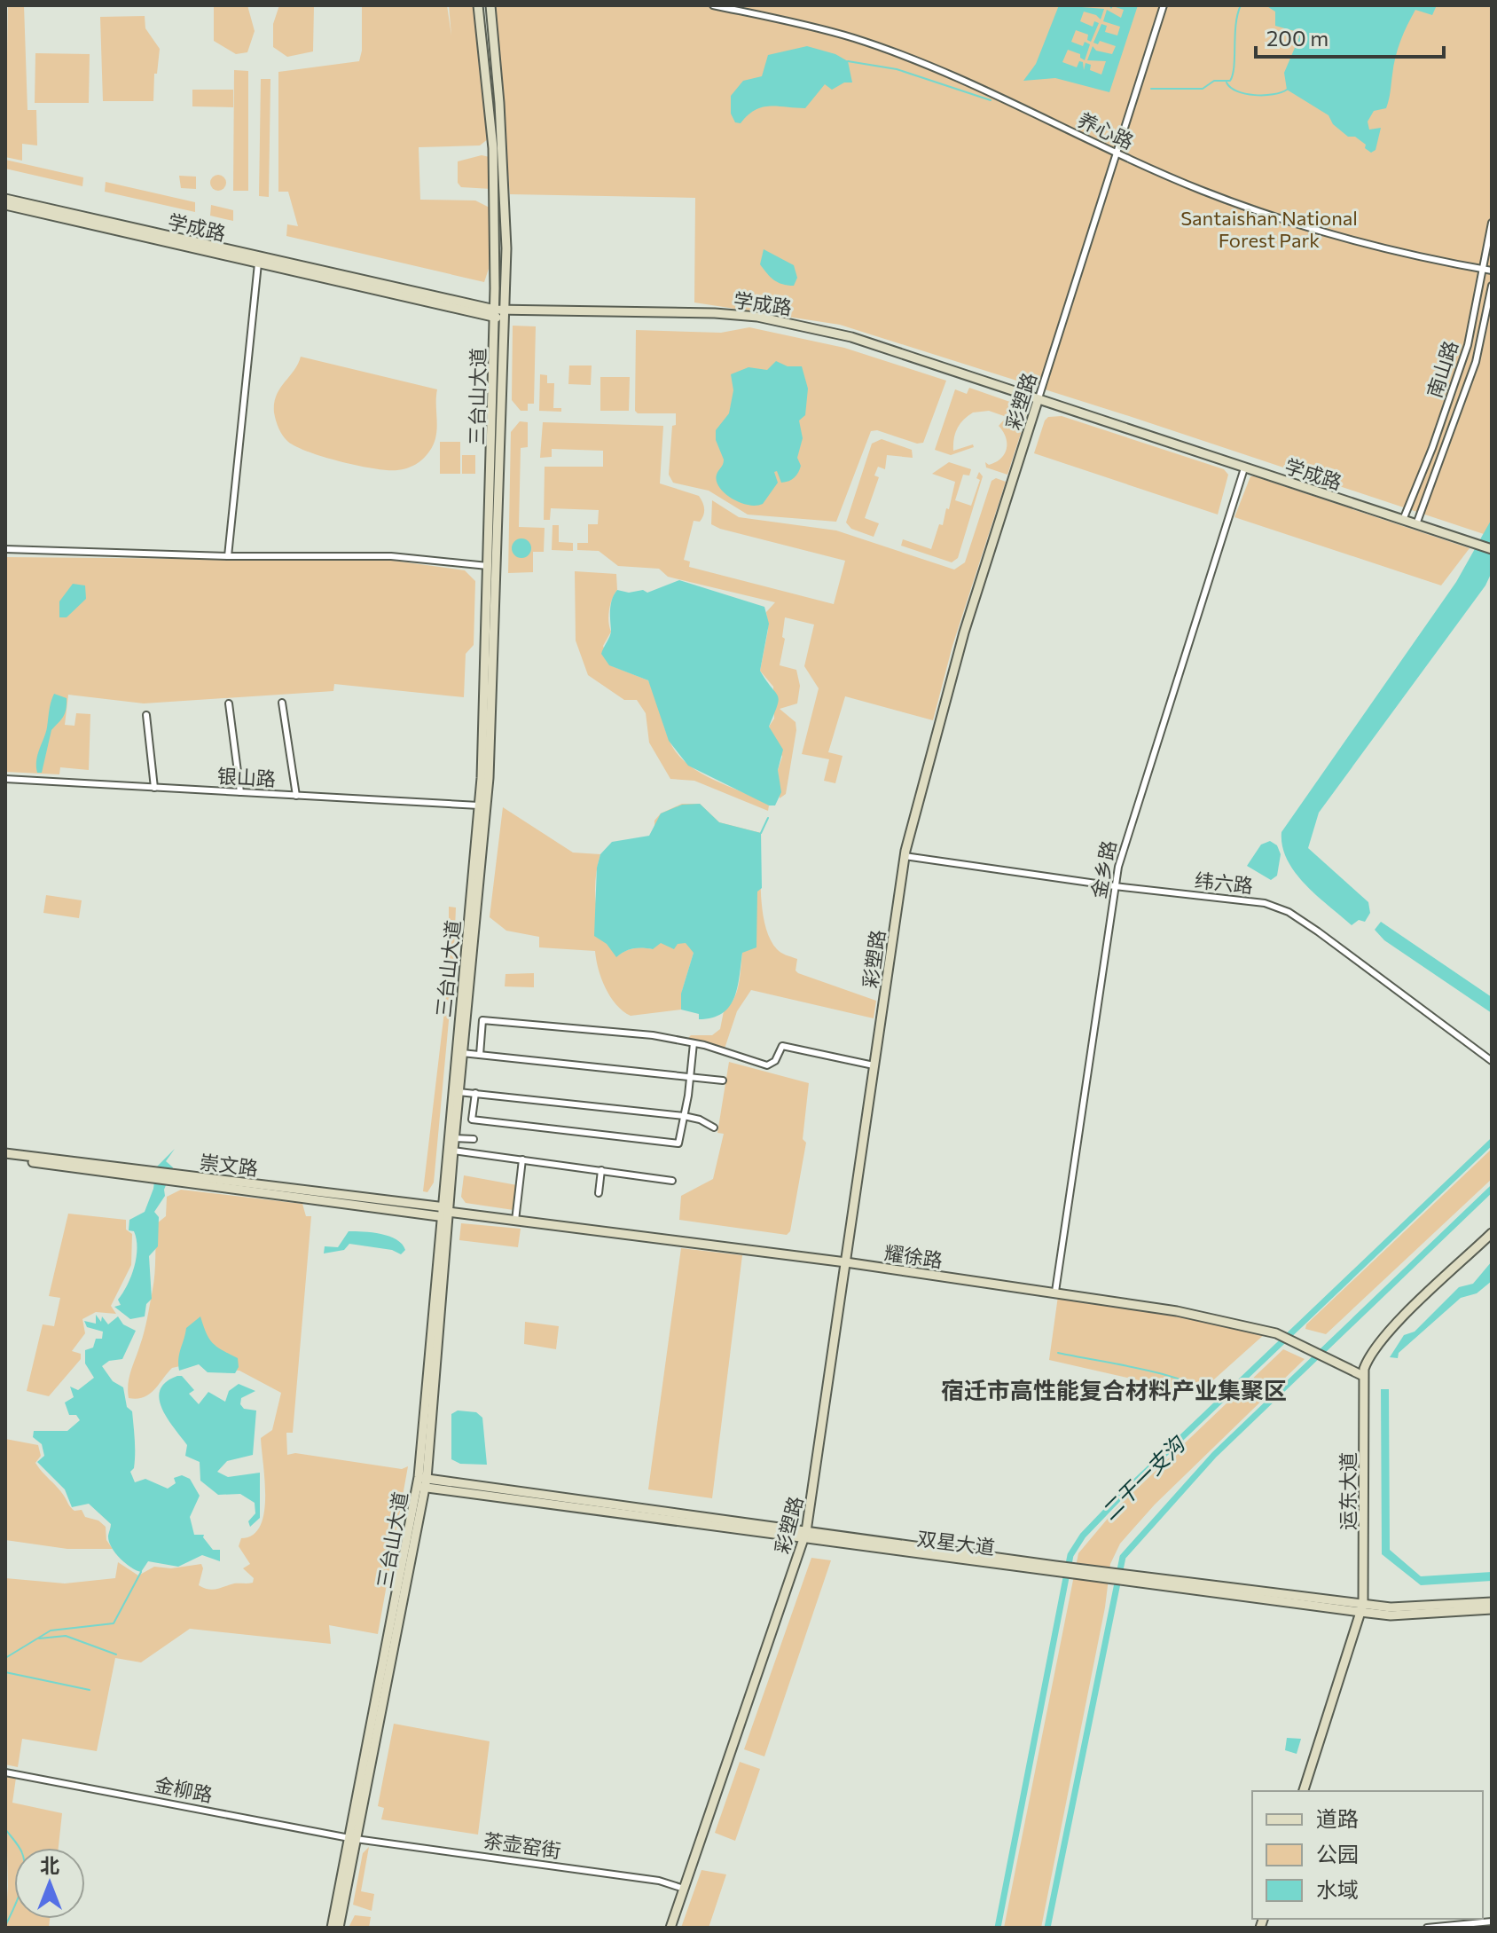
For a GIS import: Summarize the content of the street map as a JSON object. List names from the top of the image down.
{
  "streets": {
    "street": [
      "养心路",
      "学成路",
      "南山路",
      "三台山大道",
      "彩塑路",
      "银山路",
      "金乡路",
      "纬六路",
      "崇文路",
      "耀徐路",
      "运东大道",
      "双星大道",
      "金柳路",
      "茶壶窑街"
    ]
  },
  "crossings": [
    ["养心路", "南山路"],
    ["养心路", "彩塑路"],
    ["学成路", "南山路"],
    ["学成路", "三台山大道"],
    ["学成路", "彩塑路"],
    ["学成路", "金乡路"],
    ["三台山大道", "银山路"],
    ["三台山大道", "崇文路"],
    ["三台山大道", "耀徐路"],
    ["三台山大道", "双星大道"],
    ["三台山大道", "金柳路"],
    ["三台山大道", "茶壶窑街"],
    ["彩塑路", "纬六路"],
    ["彩塑路", "耀徐路"],
    ["彩塑路", "双星大道"],
    ["彩塑路", "茶壶窑街"],
    ["金乡路", "纬六路"],
    ["金乡路", "耀徐路"],
    ["崇文路", "耀徐路"],
    ["耀徐路", "运东大道"],
    ["运东大道", "双星大道"],
    ["金柳路", "茶壶窑街"]
  ],
  "districts": ["宿迁市高性能复合材料产业集聚区"],
  "water": ["二干一支沟"],
  "parks": ["Santaishan National Forest Park"],
  "legend": ["道路", "公园", "水域"],
  "scale_bar": "200 m",
  "north": "top"
}
